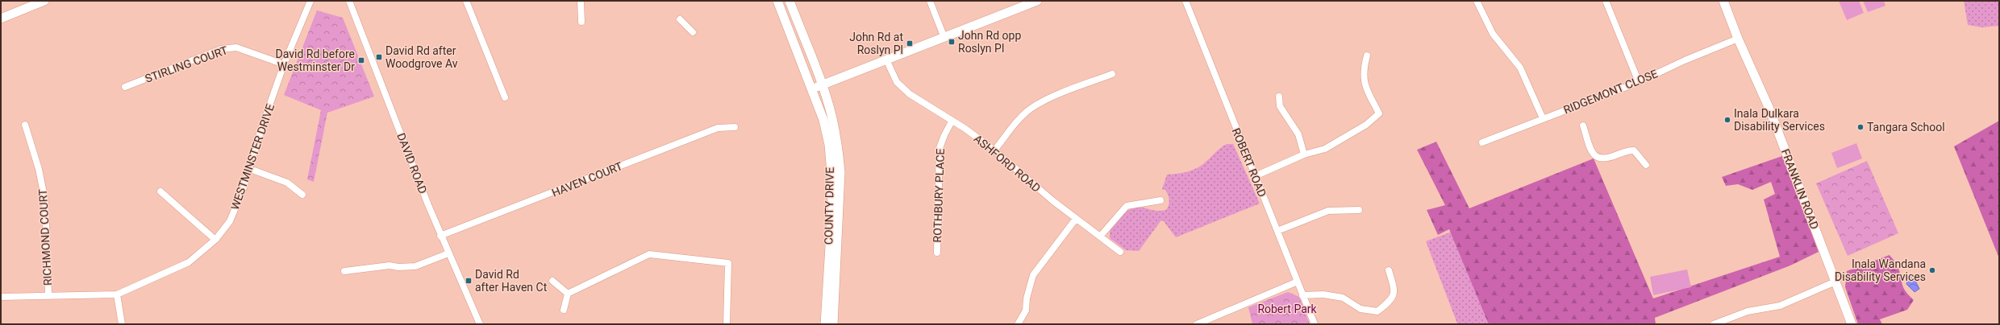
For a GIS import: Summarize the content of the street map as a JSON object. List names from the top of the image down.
{
  "streets": {
    "main road": ["FRANKLIN ROAD", "COUNTY DRIVE"],
    "street": [
      "STIRLING COURT",
      "RIDGEMONT CLOSE",
      "WESTMINSTER DRIVE",
      "ROBERT ROAD",
      "DAVID ROAD",
      "ASHFORD ROAD",
      "HAVEN COURT",
      "ROTHBURY PLACE",
      "RICHMOND COURT"
    ]
  },
  "crossings": [
    ["STIRLING COURT", "WESTMINSTER DRIVE"],
    ["RIDGEMONT CLOSE", "FRANKLIN ROAD"],
    ["WESTMINSTER DRIVE", "RICHMOND COURT"],
    ["DAVID ROAD", "HAVEN COURT"],
    ["ASHFORD ROAD", "ROTHBURY PLACE"]
  ],
  "parks": ["Robert Park"],
  "places": {
    "transit": [
      "John Rd opp Roslyn Pl",
      "John Rd at Roslyn Pl",
      "David Rd after Woodgrove Av",
      "David Rd before Westminster Dr",
      "David Rd after Haven Ct"
    ],
    "other": ["Inala Dulkara Disability Services", "Tangara School", "Inala Wandana Disability Services"]
  }
}
